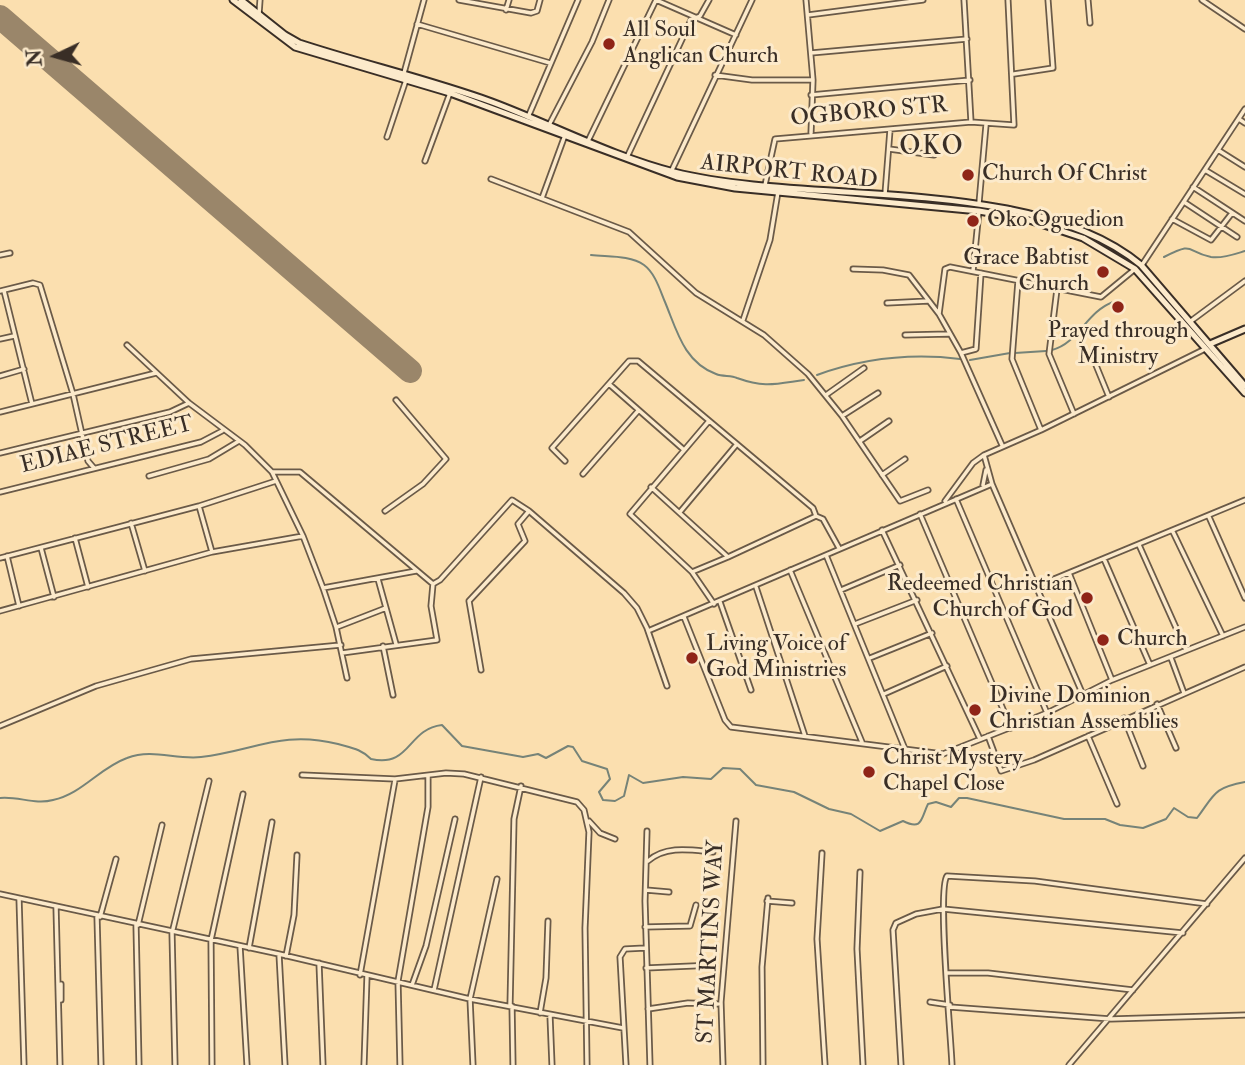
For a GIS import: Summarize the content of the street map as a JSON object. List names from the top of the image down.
{
  "streets": {
    "main road": ["AIRPORT ROAD"],
    "street": ["OGBORO STR", "EDIAE STREET", "ST MARTINS WAY"]
  },
  "crossings": [
    ["OGBORO STR", "AIRPORT ROAD"]
  ],
  "districts": ["OKO"],
  "places": [
    "All Soul Anglican Church",
    "Church Of Christ",
    "Oko Oguedion",
    "Grace Babtist Church",
    "Prayed through Ministry",
    "Redeemed Christian Church of God",
    "Church",
    "Living Voice of God Ministries",
    "Divine Dominion Christian Assemblies",
    "Christ Mystery Chapel Close"
  ],
  "north": "left"
}
